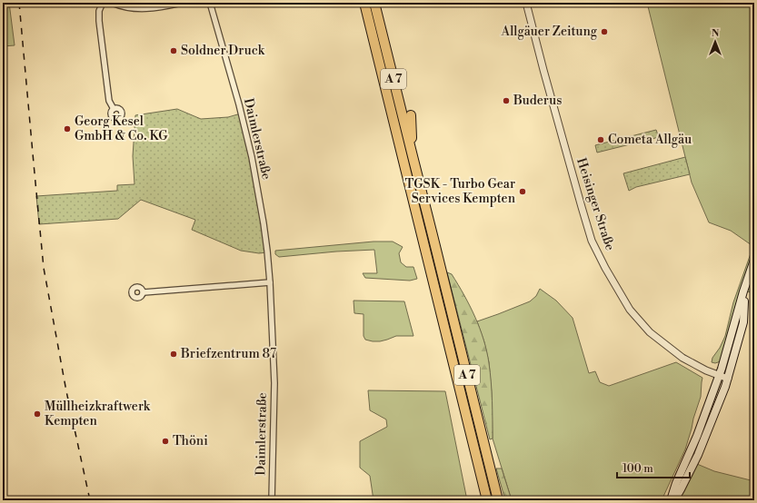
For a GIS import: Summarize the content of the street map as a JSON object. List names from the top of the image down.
{
  "streets": {
    "highway": ["A 7"],
    "street": ["Daimlerstraße", "Heisinger Straße"]
  },
  "places": [
    "Allgäuer Zeitung",
    "Soldner Druck",
    "Buderus",
    "Georg Kesel GmbH & Co. KG",
    "Cometa Allgäu",
    "TGSK - Turbo Gear Services Kempten",
    "Briefzentrum 87",
    "Müllheizkraftwerk Kempten",
    "Thöni"
  ],
  "scale_bar": "100 m",
  "north": "top"
}
